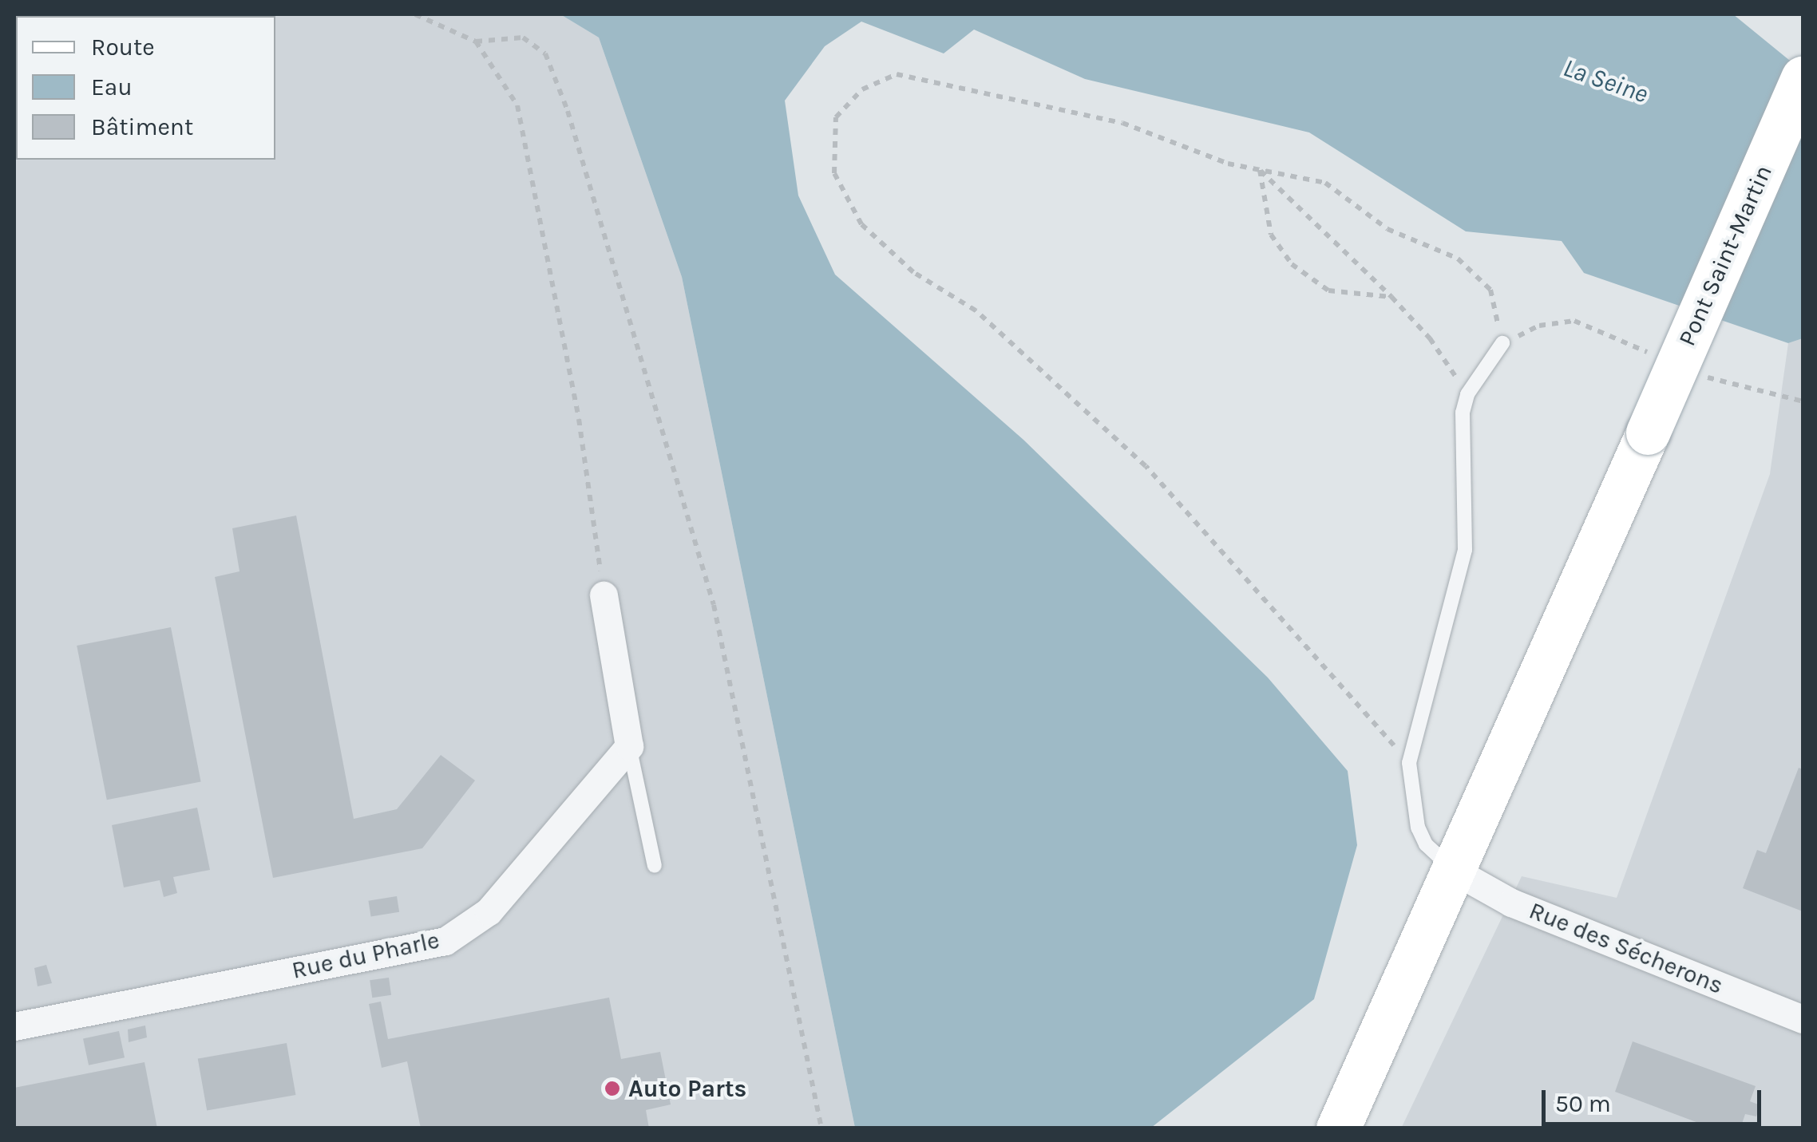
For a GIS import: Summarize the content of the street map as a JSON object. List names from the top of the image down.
{
  "streets": {
    "main road": ["Pont Saint-Martin"],
    "street": ["Rue des Sécherons", "Rue du Pharle"]
  },
  "crossings": [
    ["Pont Saint-Martin", "Rue des Sécherons"]
  ],
  "water": ["La Seine"],
  "places": ["Auto Parts"],
  "legend": ["Route", "Eau", "Bâtiment"],
  "scale_bar": "50 m"
}
